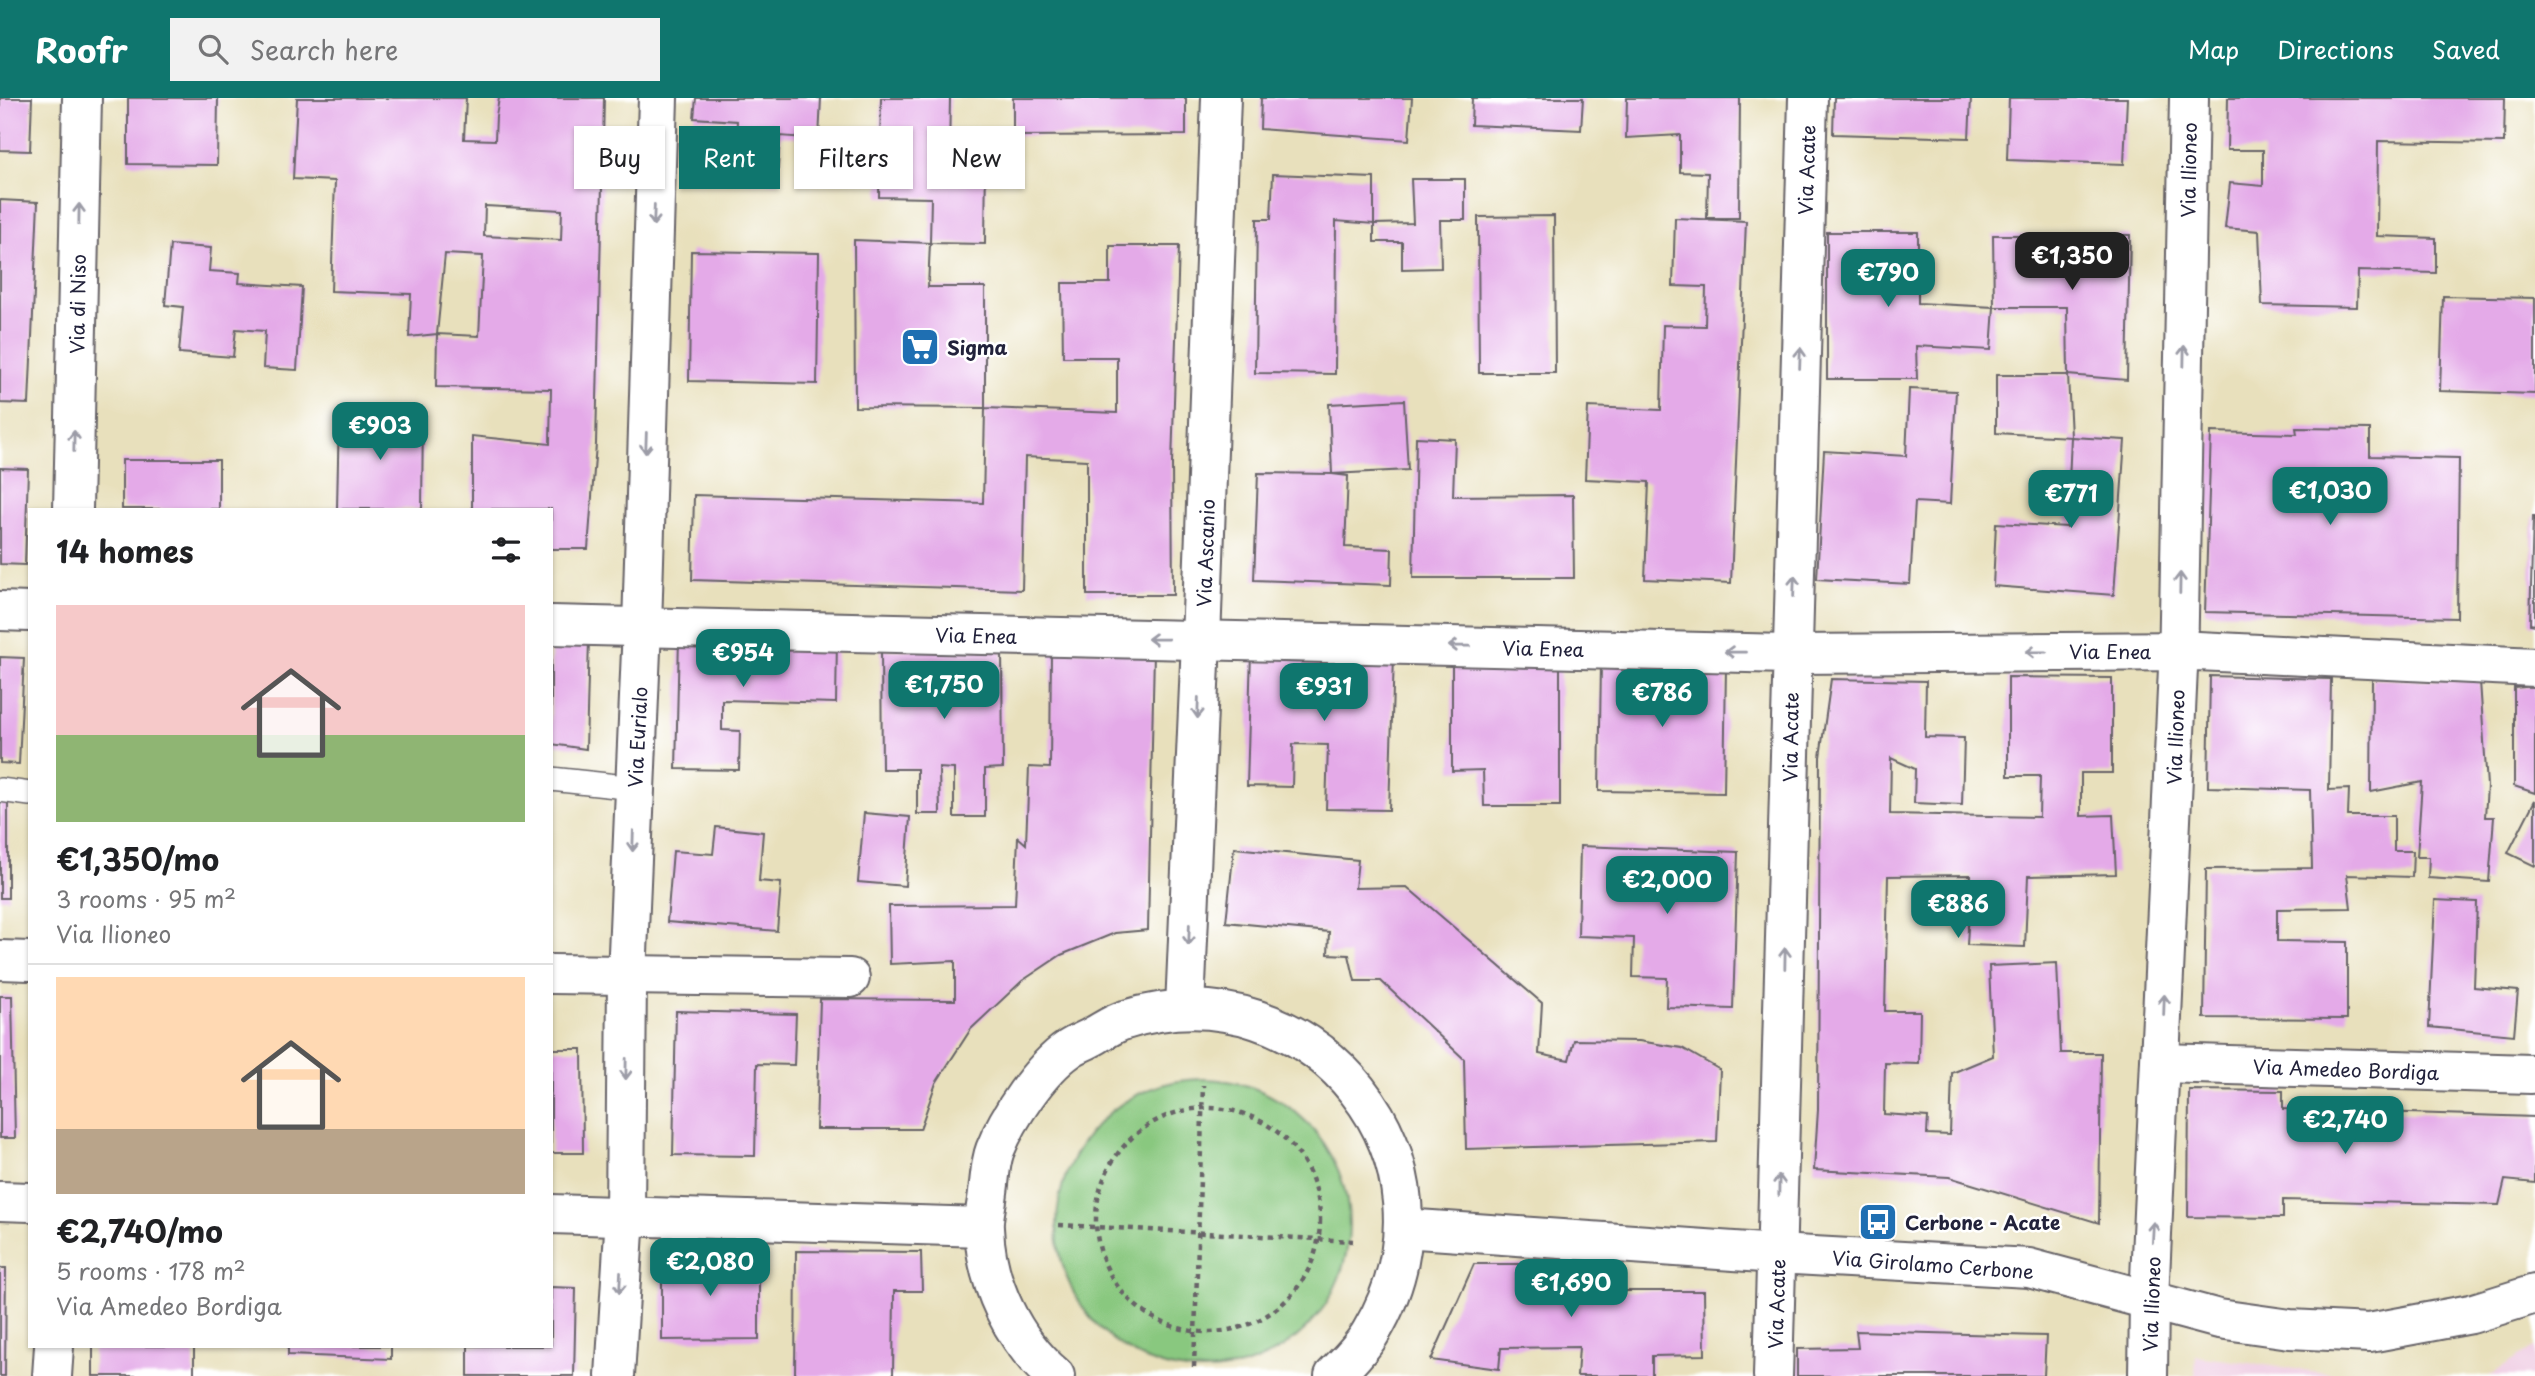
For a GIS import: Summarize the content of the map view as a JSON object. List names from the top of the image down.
{
  "streets": {
    "street": [
      "Via Acate",
      "Via Ilioneo",
      "Via di Niso",
      "Via Ascanio",
      "Via Enea",
      "Via Eurialo",
      "Via Amedeo Bordiga",
      "Via Girolamo Cerbone"
    ]
  },
  "crossings": [
    ["Via Acate", "Via Enea"],
    ["Via Acate", "Via Girolamo Cerbone"],
    ["Via Ilioneo", "Via Enea"],
    ["Via Ilioneo", "Via Amedeo Bordiga"],
    ["Via Ilioneo", "Via Girolamo Cerbone"],
    ["Via Ascanio", "Via Enea"],
    ["Via Enea", "Via Eurialo"]
  ],
  "one_way": [
    "Via Acate",
    "Via Ilioneo",
    "Via di Niso",
    "Via Ascanio",
    "Via Enea",
    "Via Eurialo"
  ],
  "places": {
    "supermarket": ["Sigma"],
    "bus stop": ["Cerbone - Acate"]
  },
  "page": {
    "header": "Roofr",
    "search": "Search here",
    "nav": ["Map", "Directions", "Saved"],
    "chip": [
      "Buy",
      "Rent",
      "Filters",
      "New"
    ],
    "price": [
      "€1,350",
      "€790",
      "€903",
      "€1,030",
      "€771",
      "€954",
      "€1,750",
      "€931",
      "€786",
      "€2,000",
      "€886",
      "€2,740",
      "€2,080",
      "€1,690"
    ],
    "heading": "14 homes",
    "list": [
      {
        "name": "€1,350/mo",
        "note": "3 rooms · 95 m² · Via Ilioneo"
      },
      {
        "name": "€2,740/mo",
        "note": "5 rooms · 178 m² · Via Amedeo Bordiga"
      }
    ]
  }
}
